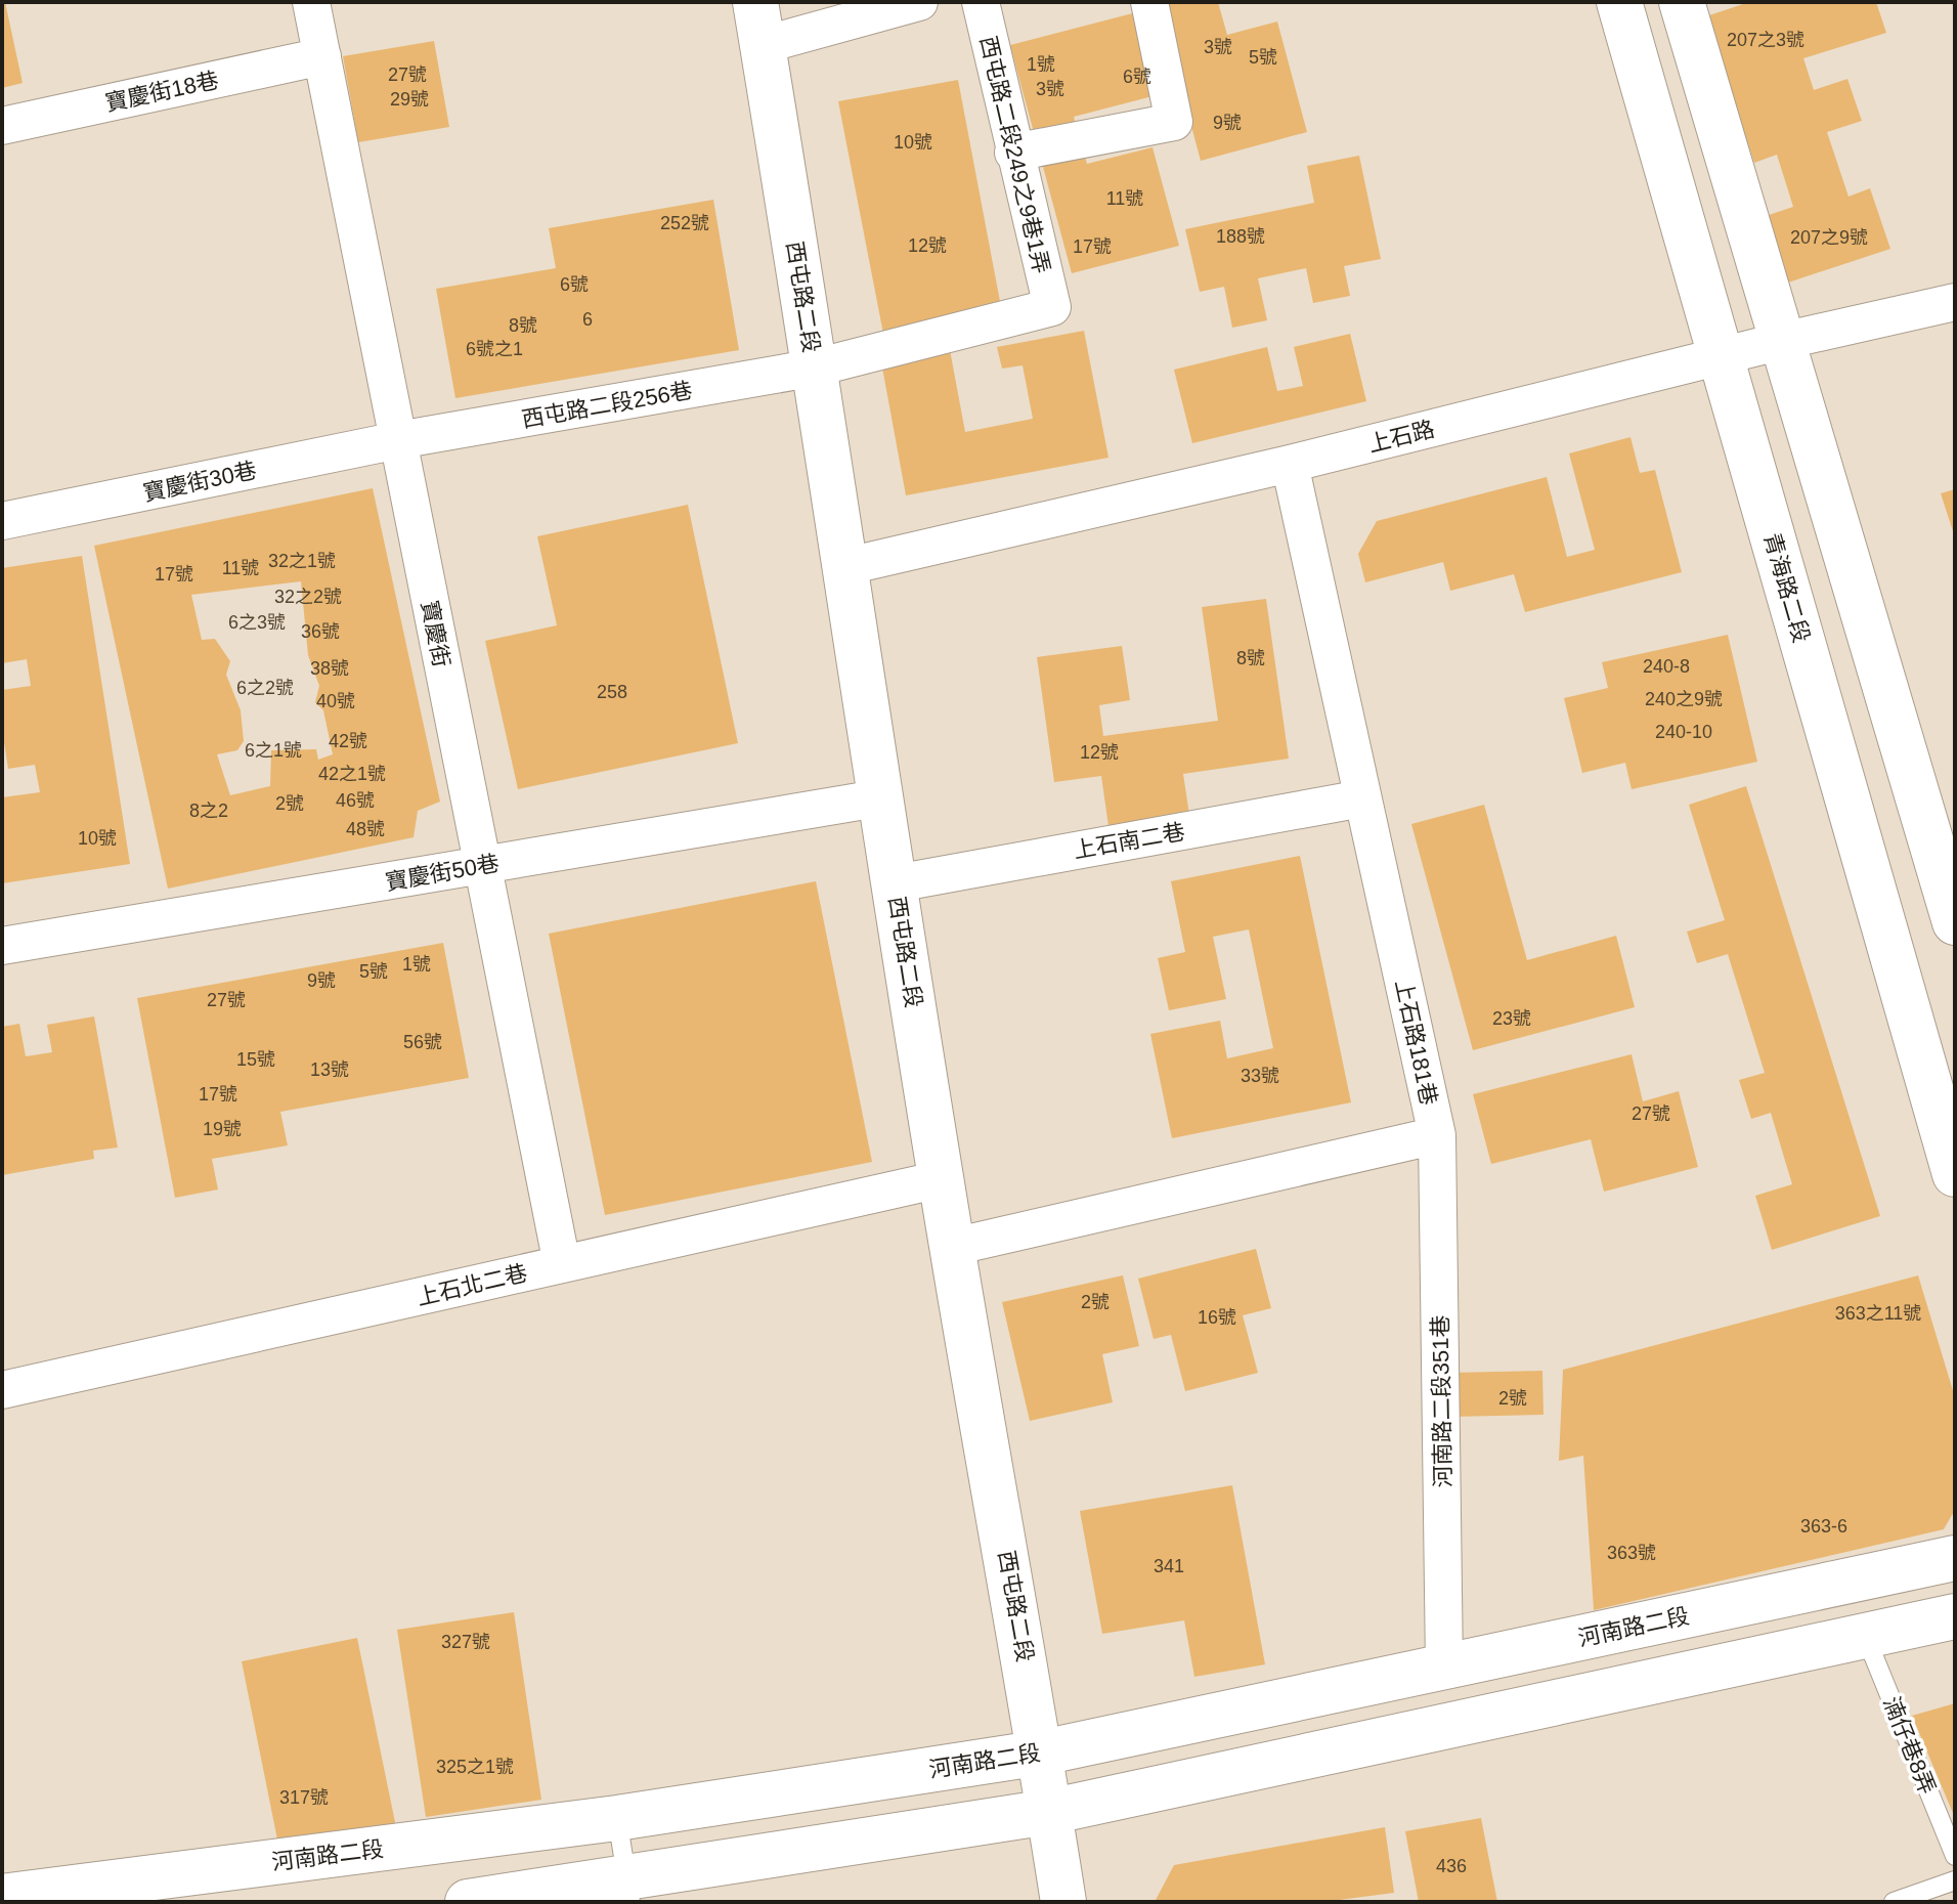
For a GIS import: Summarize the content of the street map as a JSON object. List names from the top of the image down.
{
  "streets": {
    "street": [
      "寶慶街18巷",
      "西屯路二段249之9巷1弄",
      "西屯路二段",
      "西屯路二段256巷",
      "上石路",
      "寶慶街30巷",
      "青海路二段",
      "寶慶街",
      "上石南二巷",
      "寶慶街50巷",
      "上石路181巷",
      "上石北二巷",
      "河南路二段351巷",
      "河南路二段"
    ],
    "lane": ["湳仔巷8弄"]
  },
  "crossings": [
    ["寶慶街18巷", "寶慶街"],
    ["西屯路二段249之9巷1弄", "西屯路二段256巷"],
    ["西屯路二段", "西屯路二段256巷"],
    ["西屯路二段", "上石路"],
    ["西屯路二段", "上石南二巷"],
    ["西屯路二段", "寶慶街50巷"],
    ["西屯路二段", "上石路181巷"],
    ["西屯路二段", "上石北二巷"],
    ["西屯路二段", "河南路二段"],
    ["西屯路二段256巷", "寶慶街30巷"],
    ["西屯路二段256巷", "寶慶街"],
    ["上石路", "青海路二段"],
    ["上石路", "上石路181巷"],
    ["寶慶街30巷", "寶慶街"],
    ["寶慶街", "寶慶街50巷"],
    ["寶慶街", "上石北二巷"],
    ["上石南二巷", "上石路181巷"],
    ["上石路181巷", "河南路二段351巷"],
    ["河南路二段351巷", "河南路二段"]
  ],
  "house_numbers": [
    "207之3號",
    "3號",
    "5號",
    "1號",
    "27號",
    "6號",
    "3號",
    "29號",
    "9號",
    "10號",
    "11號",
    "252號",
    "188號",
    "207之9號",
    "12號",
    "17號",
    "6號",
    "6",
    "8號",
    "6號之1",
    "32之1號",
    "11號",
    "17號",
    "32之2號",
    "6之3號",
    "36號",
    "8號",
    "240-8",
    "38號",
    "6之2號",
    "258",
    "240之9號",
    "40號",
    "240-10",
    "42號",
    "6之1號",
    "12號",
    "42之1號",
    "46號",
    "2號",
    "8之2",
    "48號",
    "10號",
    "1號",
    "5號",
    "9號",
    "27號",
    "23號",
    "56號",
    "15號",
    "13號",
    "33號",
    "17號",
    "27號",
    "19號",
    "2號",
    "363之11號",
    "16號",
    "2號",
    "363-6",
    "363號",
    "341",
    "327號",
    "325之1號",
    "317號",
    "436"
  ]
}
